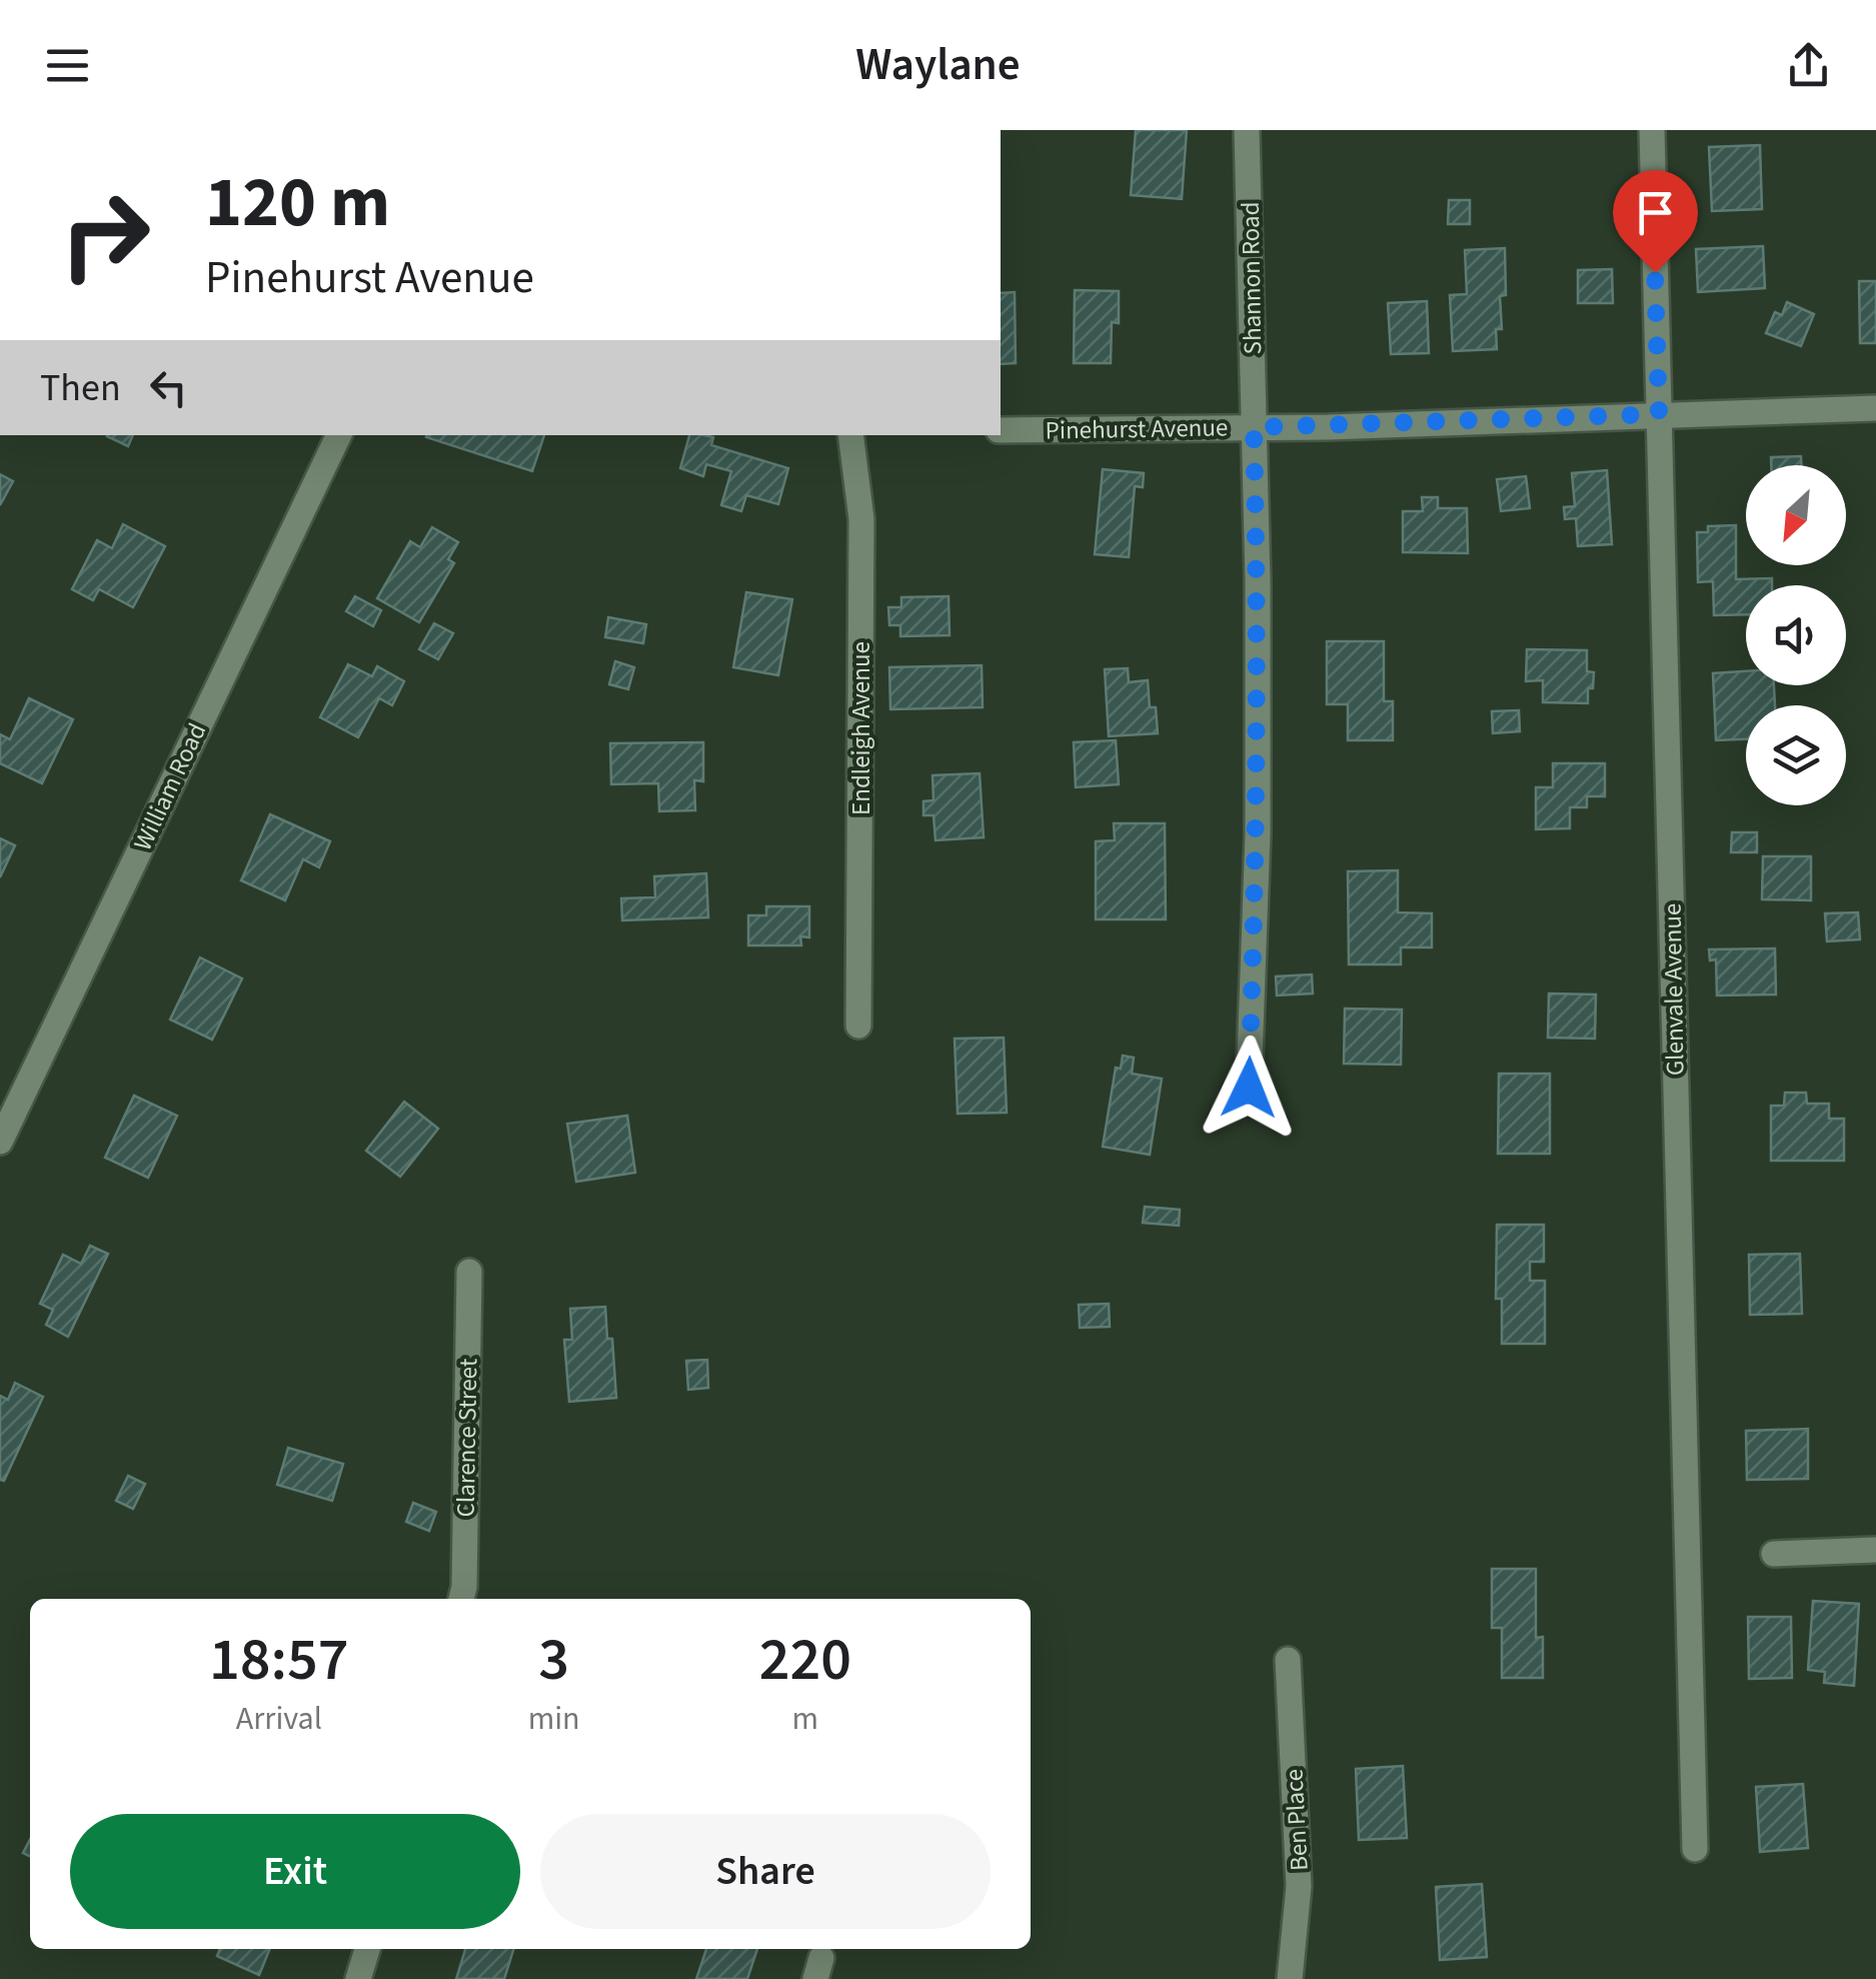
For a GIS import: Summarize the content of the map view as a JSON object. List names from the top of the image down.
{
  "streets": {
    "street": [
      "Shannon Road",
      "Pinehurst Avenue",
      "Endleigh Avenue",
      "William Road",
      "Glenvale Avenue",
      "Clarence Street",
      "Ben Place"
    ]
  },
  "crossings": [
    ["Shannon Road", "Pinehurst Avenue"],
    ["Pinehurst Avenue", "Glenvale Avenue"]
  ],
  "north": "bottom left",
  "page": {
    "header": "Waylane",
    "turn": ["120 m", "Pinehurst Avenue"],
    "then": "Then",
    "eta": [
      "18:57",
      "Arrival",
      "3",
      "min",
      "220",
      "m"
    ],
    "buttons": ["Exit", "Share"]
  }
}
